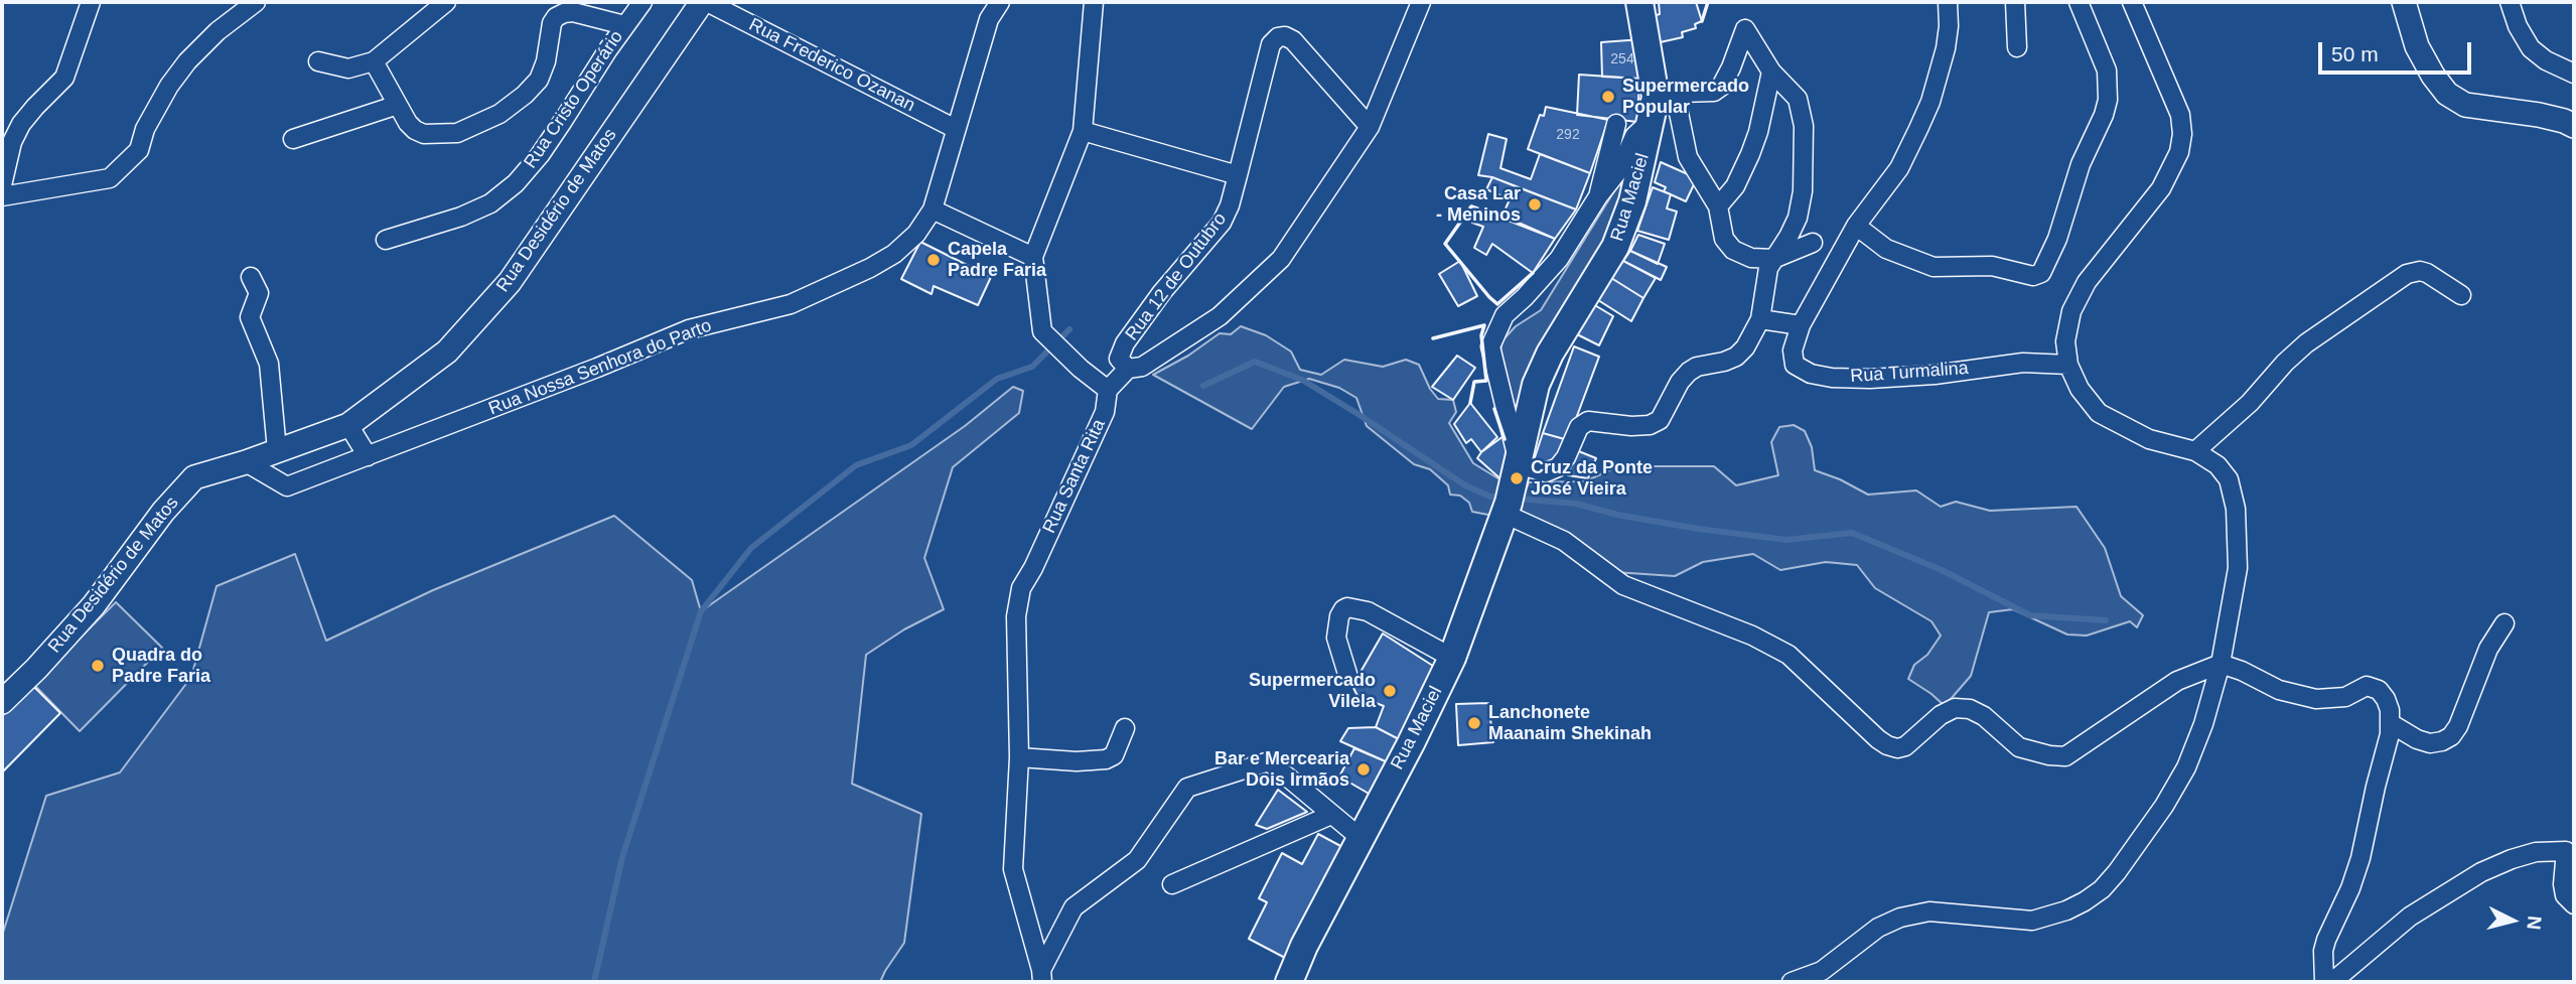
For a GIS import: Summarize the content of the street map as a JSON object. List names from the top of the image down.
{
  "streets": {
    "main road": ["Rua Maciel"],
    "street": [
      "Rua Frederico Ozanan",
      "Rua Cristo Operário",
      "Rua Desidério de Matos",
      "Rua 12 de Outubro",
      "Rua Nossa Senhora do Parto",
      "Rua Turmalina",
      "Rua Santa Rita"
    ]
  },
  "crossings": [
    ["Rua Frederico Ozanan", "Rua Nossa Senhora do Parto"],
    ["Rua Desidério de Matos", "Rua Nossa Senhora do Parto"],
    ["Rua 12 de Outubro", "Rua Santa Rita"]
  ],
  "places": [
    "Supermercado Popular",
    "Casa Lar - Meninos",
    "Capela Padre Faria",
    "Cruz da Ponte José Vieira",
    "Quadra do Padre Faria",
    "Supermercado Vilela",
    "Lanchonete Maanaim Shekinah",
    "Bar e Mercearia Dois Irmãos"
  ],
  "house_numbers": ["254", "292"],
  "scale_bar": "50 m",
  "north": "right"
}
